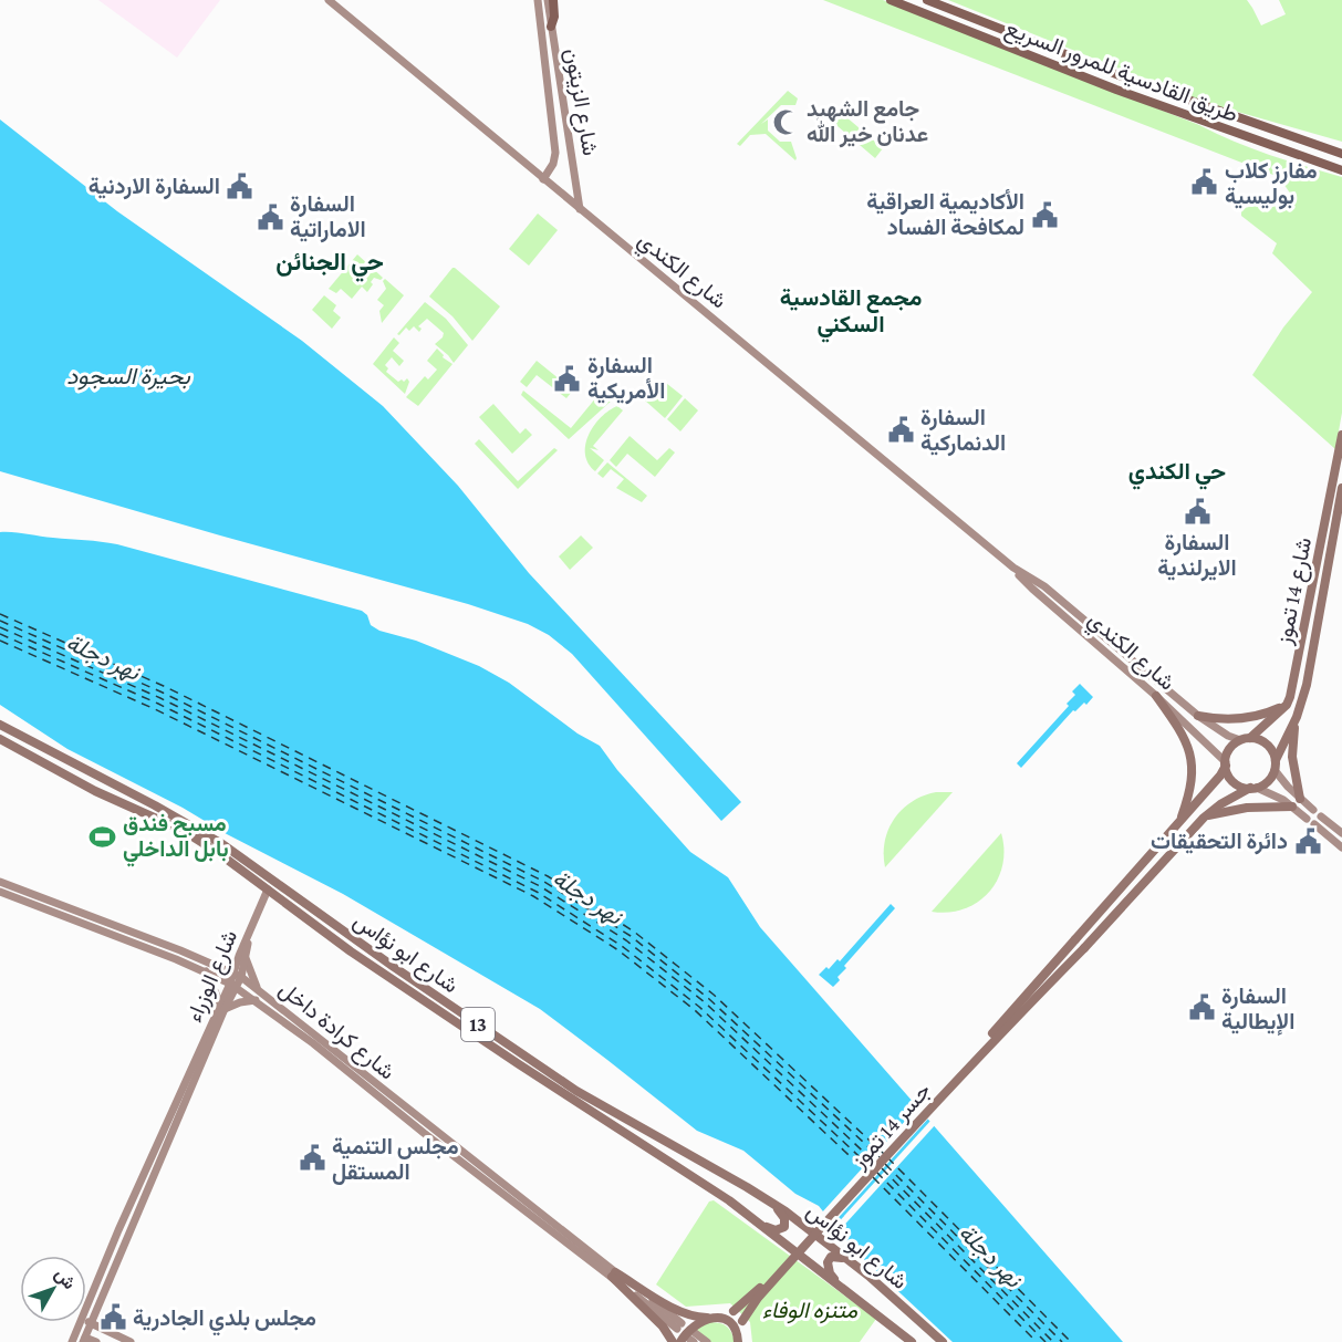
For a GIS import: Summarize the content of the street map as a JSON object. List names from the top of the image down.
{
  "streets": {
    "highway": ["طريق القادسية للمرور السريع"],
    "main road": [
      "شارع 14 تموز",
      "شارع ابو نؤاس",
      "13",
      "جسر 14 تموز"
    ],
    "street": [
      "شارع الزيتون",
      "شارع الكندي",
      "شارع الوزراء",
      "شارع كرادة داخل"
    ]
  },
  "crossings": [
    ["شارع الزيتون", "شارع الكندي"],
    ["شارع الكندي", "شارع 14 تموز"],
    ["شارع ابو نؤاس", "شارع الوزراء"],
    ["شارع الوزراء", "شارع كرادة داخل"]
  ],
  "districts": ["حي الجنائن", "مجمع القادسية السكني", "حي الكندي"],
  "water": ["بحيرة السجود", "نهر دجلة"],
  "parks": ["متنزه الوفاء"],
  "places": {
    "mosque": ["جامع الشهيد عدنان خير الله"],
    "public building": [
      "مفارز كلاب بوليسية",
      "السفارة الاردنية",
      "الأكاديمية العراقية لمكافحة الفساد",
      "السفارة الاماراتية",
      "السفارة الأمريكية",
      "السفارة الدنماركية",
      "السفارة الايرلندية",
      "دائرة التحقيقات",
      "السفارة الإيطالية",
      "مجلس التنمية المستقل",
      "مجلس بلدي الجادرية"
    ],
    "sports": ["مسبح فندق بابل الداخلي"]
  },
  "north": "top right"
}
